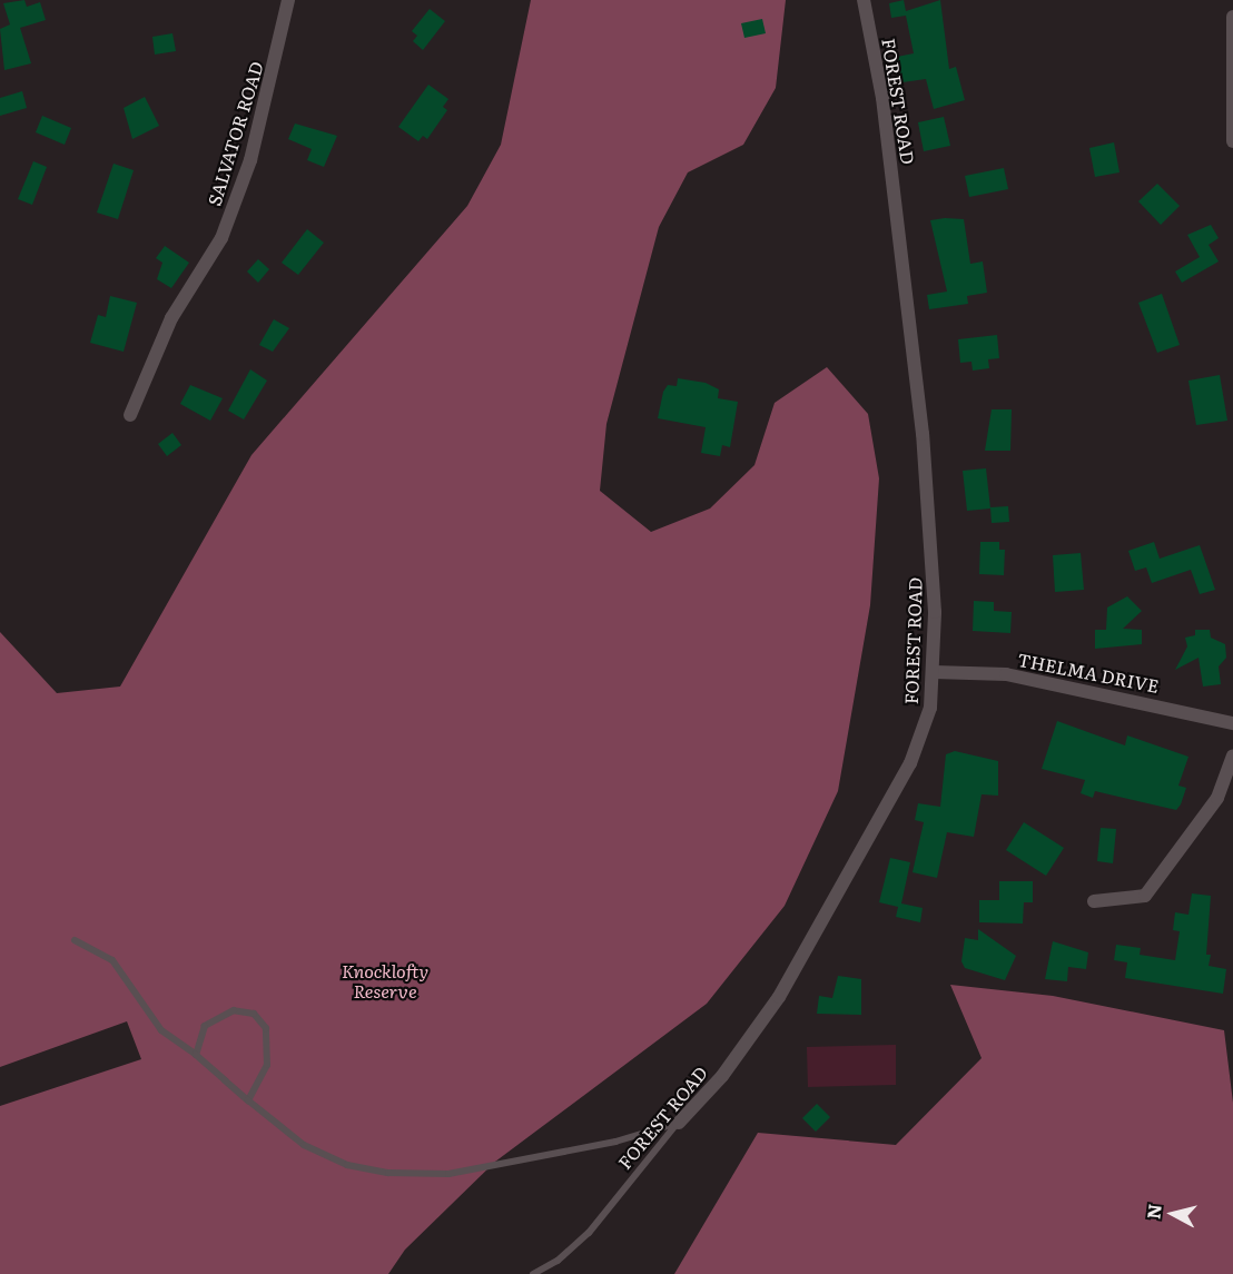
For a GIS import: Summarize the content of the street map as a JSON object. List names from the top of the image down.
{
  "streets": {
    "street": ["FOREST ROAD", "SALVATOR ROAD", "THELMA DRIVE"]
  },
  "crossings": [
    ["FOREST ROAD", "THELMA DRIVE"]
  ],
  "parks": ["Knocklofty Reserve"],
  "north": "left"
}
